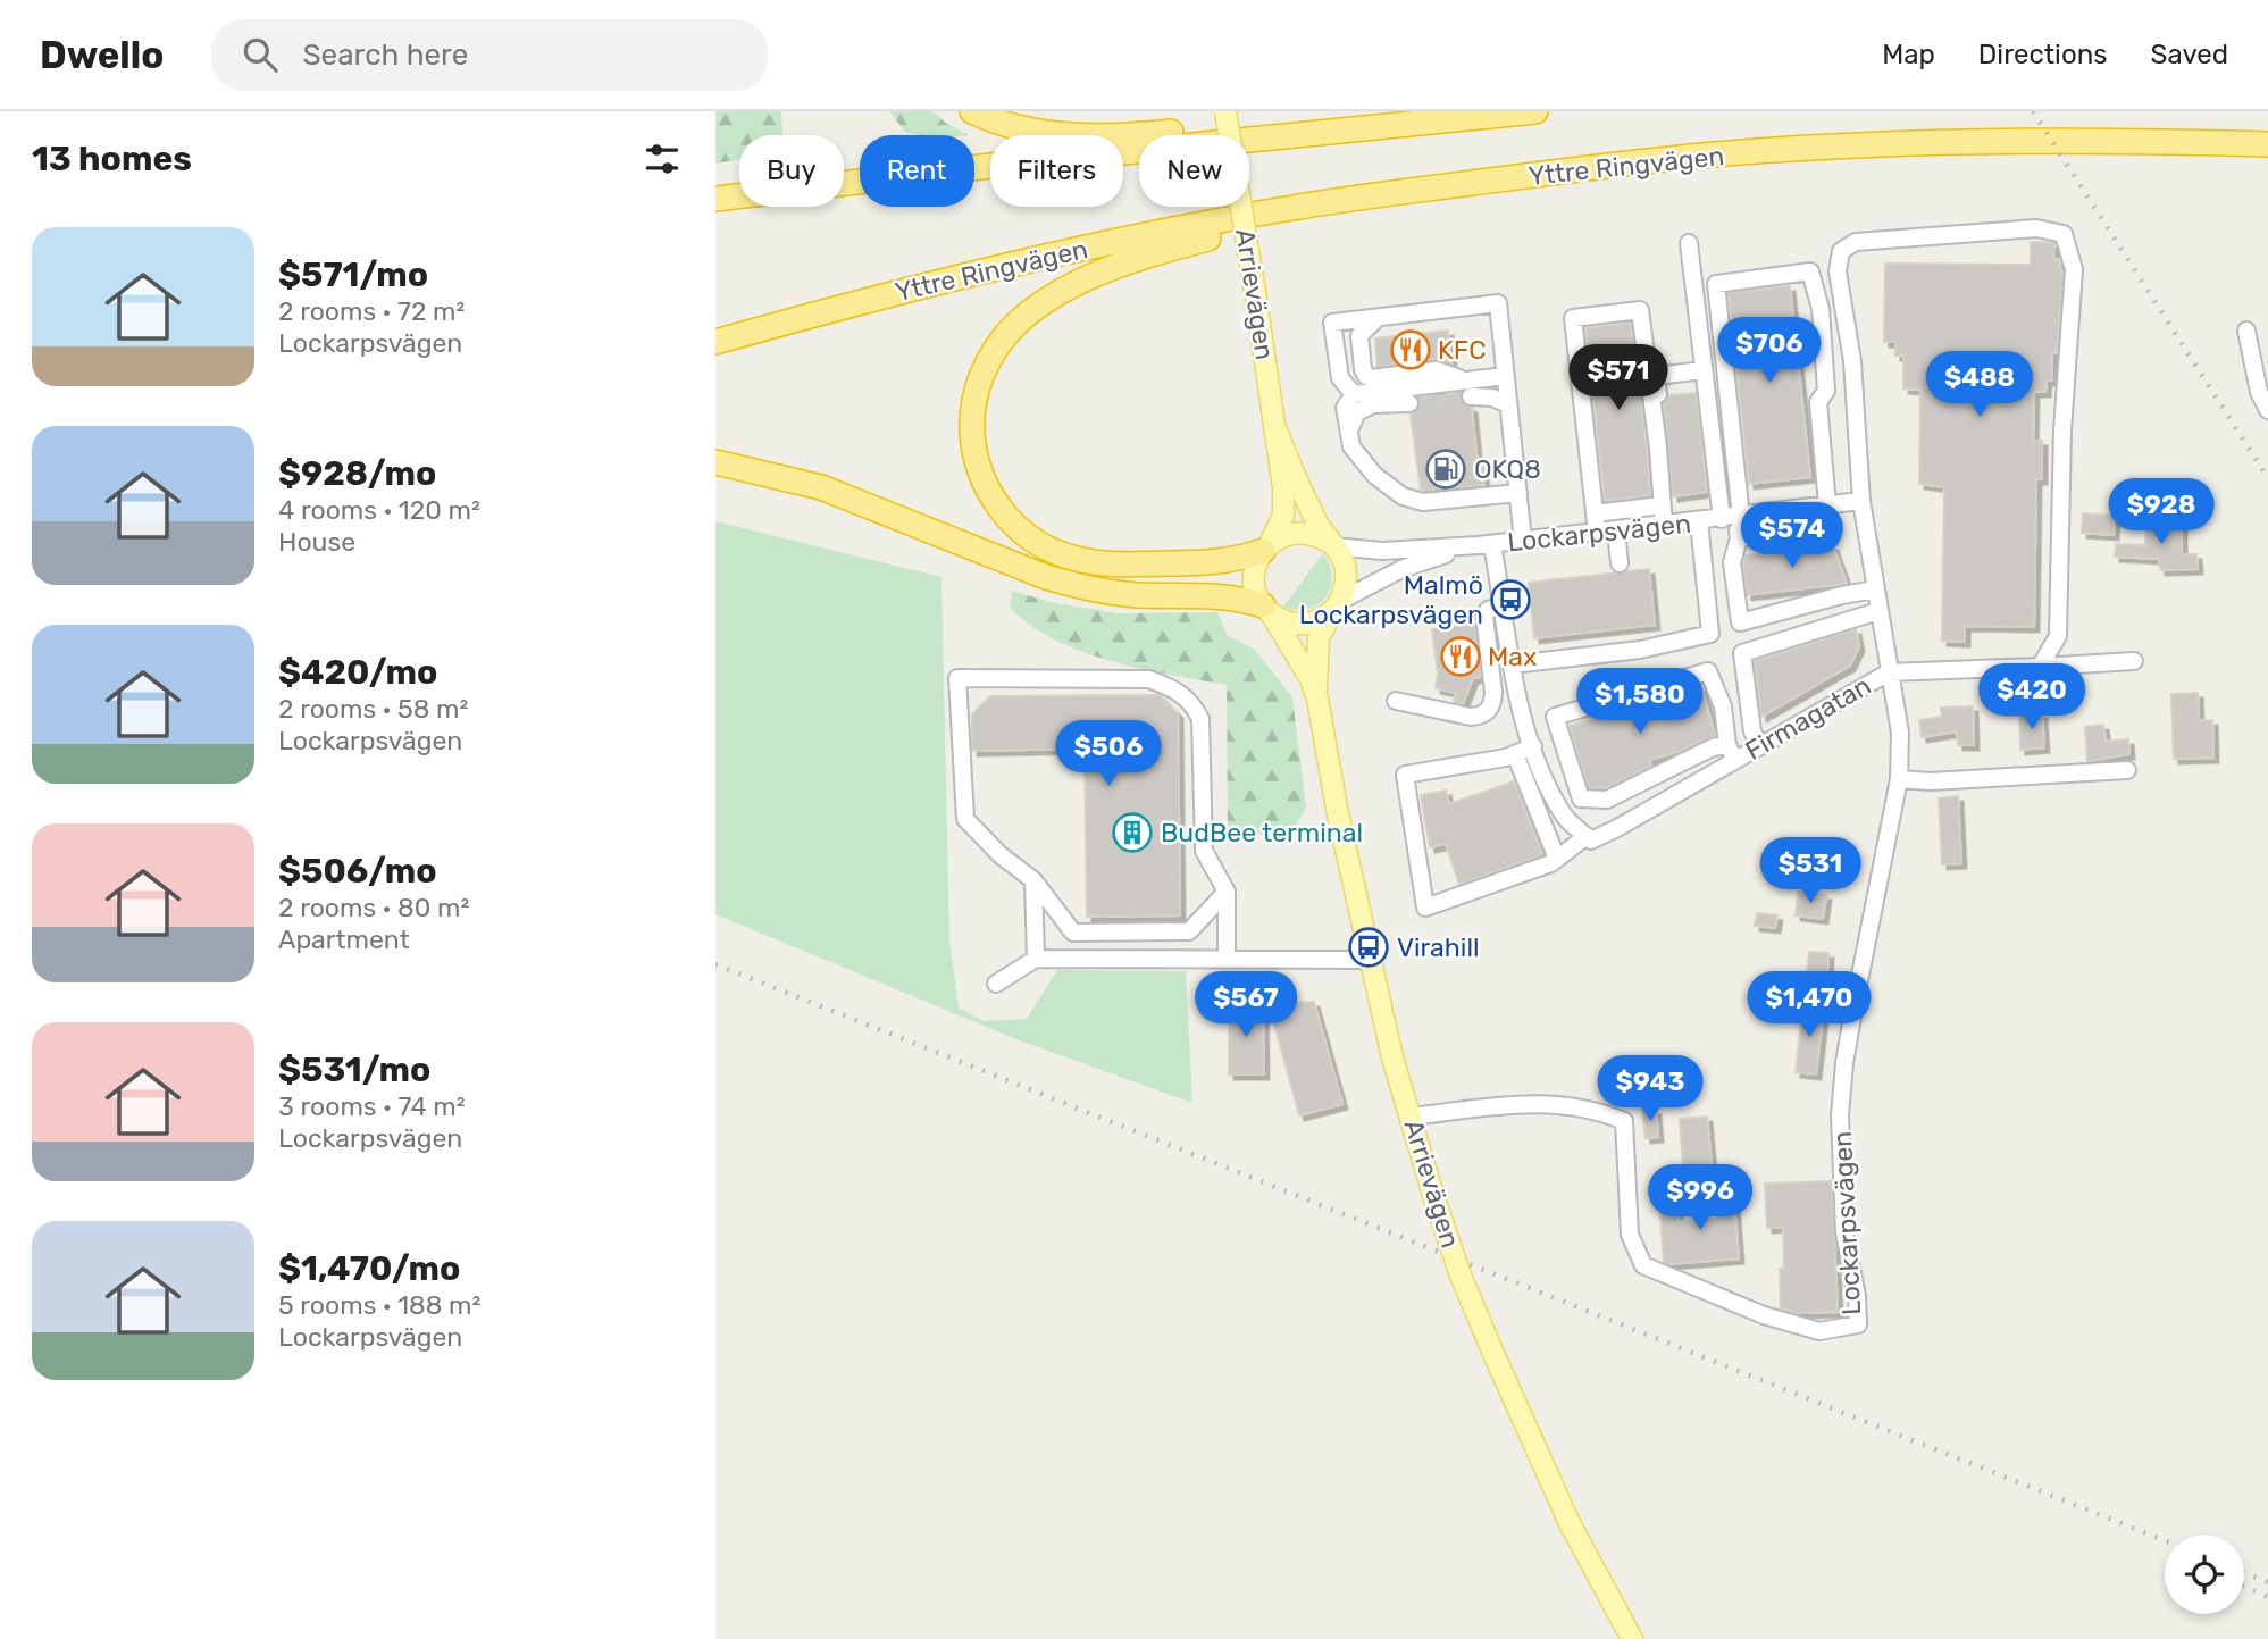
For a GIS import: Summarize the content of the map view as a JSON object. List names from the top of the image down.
{
  "streets": {
    "highway": ["Yttre Ringvägen"],
    "main road": ["Arrievägen"],
    "street": ["Lockarpsvägen", "Firmagatan"]
  },
  "crossings": [
    ["Arrievägen", "Lockarpsvägen"],
    ["Lockarpsvägen", "Firmagatan"]
  ],
  "places": {
    "restaurant": ["KFC", "Max"],
    "fuel station": ["OKQ8"],
    "bus stop": ["Malmö Lockarpsvägen", "Virahill"],
    "building": ["BudBee terminal"]
  },
  "page": {
    "header": "Dwello",
    "search": "Search here",
    "nav": ["Map", "Directions", "Saved"],
    "heading": "13 homes",
    "chip": [
      "Buy",
      "Rent",
      "Filters",
      "New"
    ],
    "list": [
      {
        "name": "$571/mo",
        "note": "2 rooms · 72 m² · Lockarpsvägen"
      },
      {
        "name": "$928/mo",
        "note": "4 rooms · 120 m² · House"
      },
      {
        "name": "$420/mo",
        "note": "2 rooms · 58 m² · Lockarpsvägen"
      },
      {
        "name": "$506/mo",
        "note": "2 rooms · 80 m² · Apartment"
      },
      {
        "name": "$531/mo",
        "note": "3 rooms · 74 m² · Lockarpsvägen"
      },
      {
        "name": "$1,470/mo",
        "note": "5 rooms · 188 m² · Lockarpsvägen"
      }
    ],
    "price": [
      "$706",
      "$571",
      "$488",
      "$928",
      "$574",
      "$420",
      "$1,580",
      "$506",
      "$531",
      "$567",
      "$1,470",
      "$943",
      "$996"
    ]
  }
}
